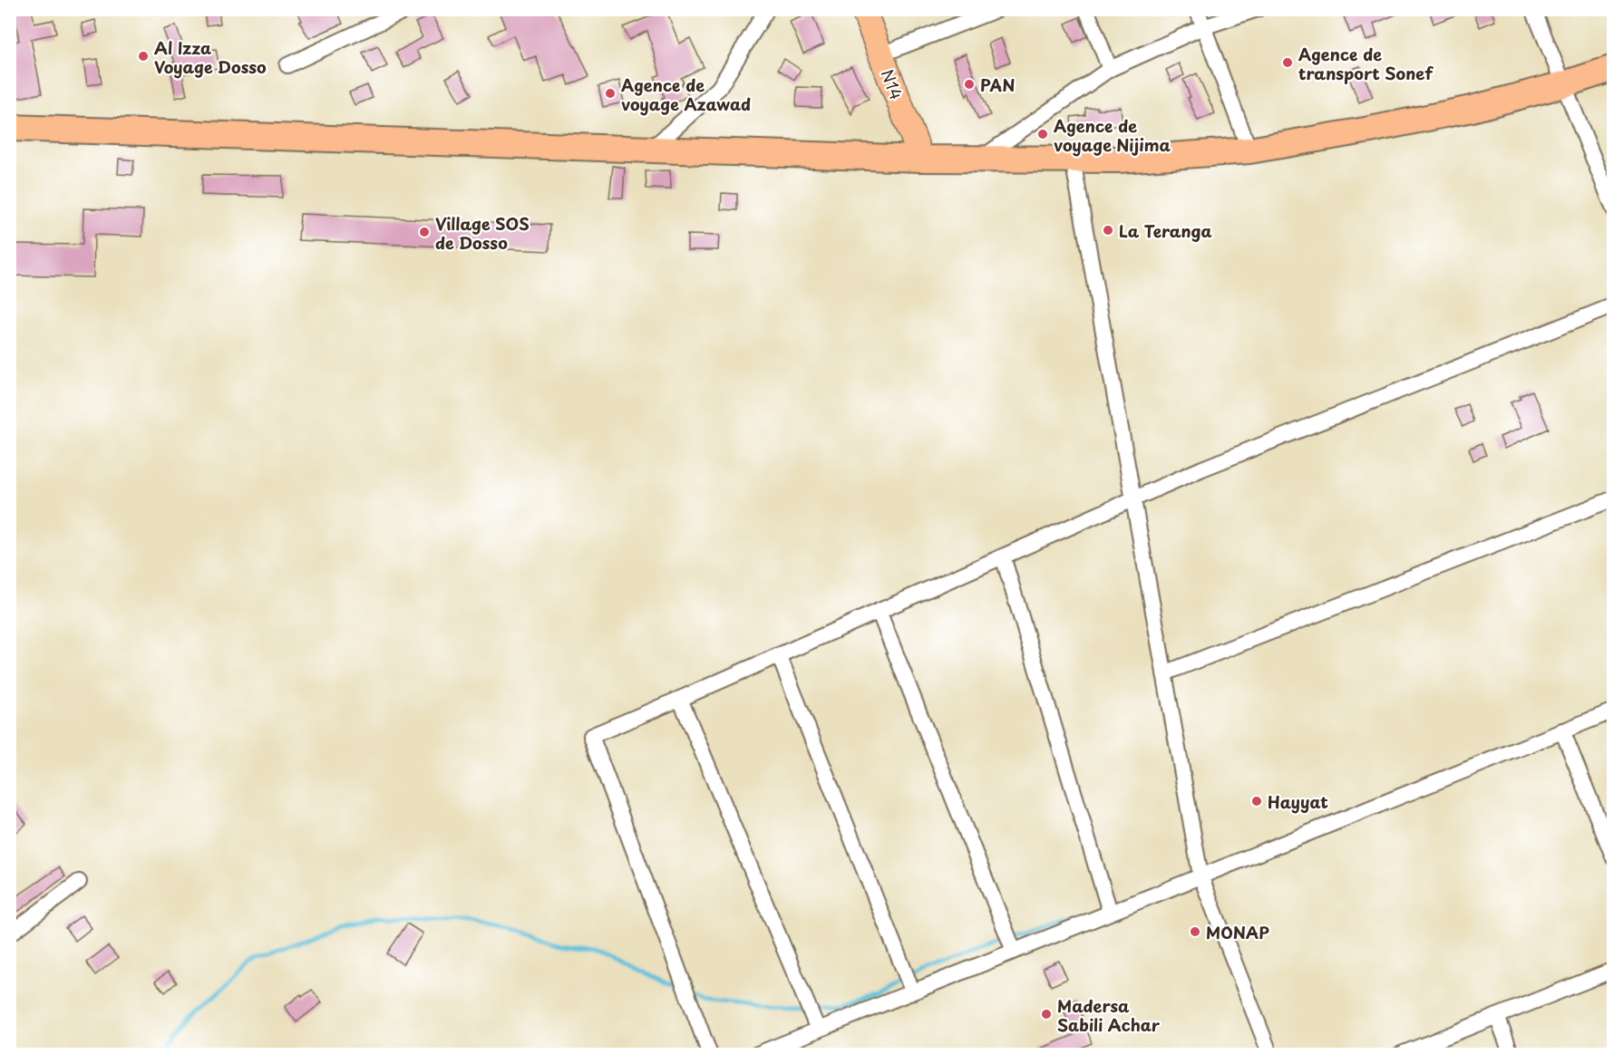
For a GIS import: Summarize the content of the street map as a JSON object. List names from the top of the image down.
{
  "streets": {
    "main road": ["N14"]
  },
  "places": [
    "Al Izza Voyage Dosso",
    "Agence de transport Sonef",
    "PAN",
    "Agence de voyage Azawad",
    "Agence de voyage Nijima",
    "La Teranga",
    "Village SOS de Dosso",
    "Hayyat",
    "MONAP",
    "Madersa Sabili Achar"
  ]
}
